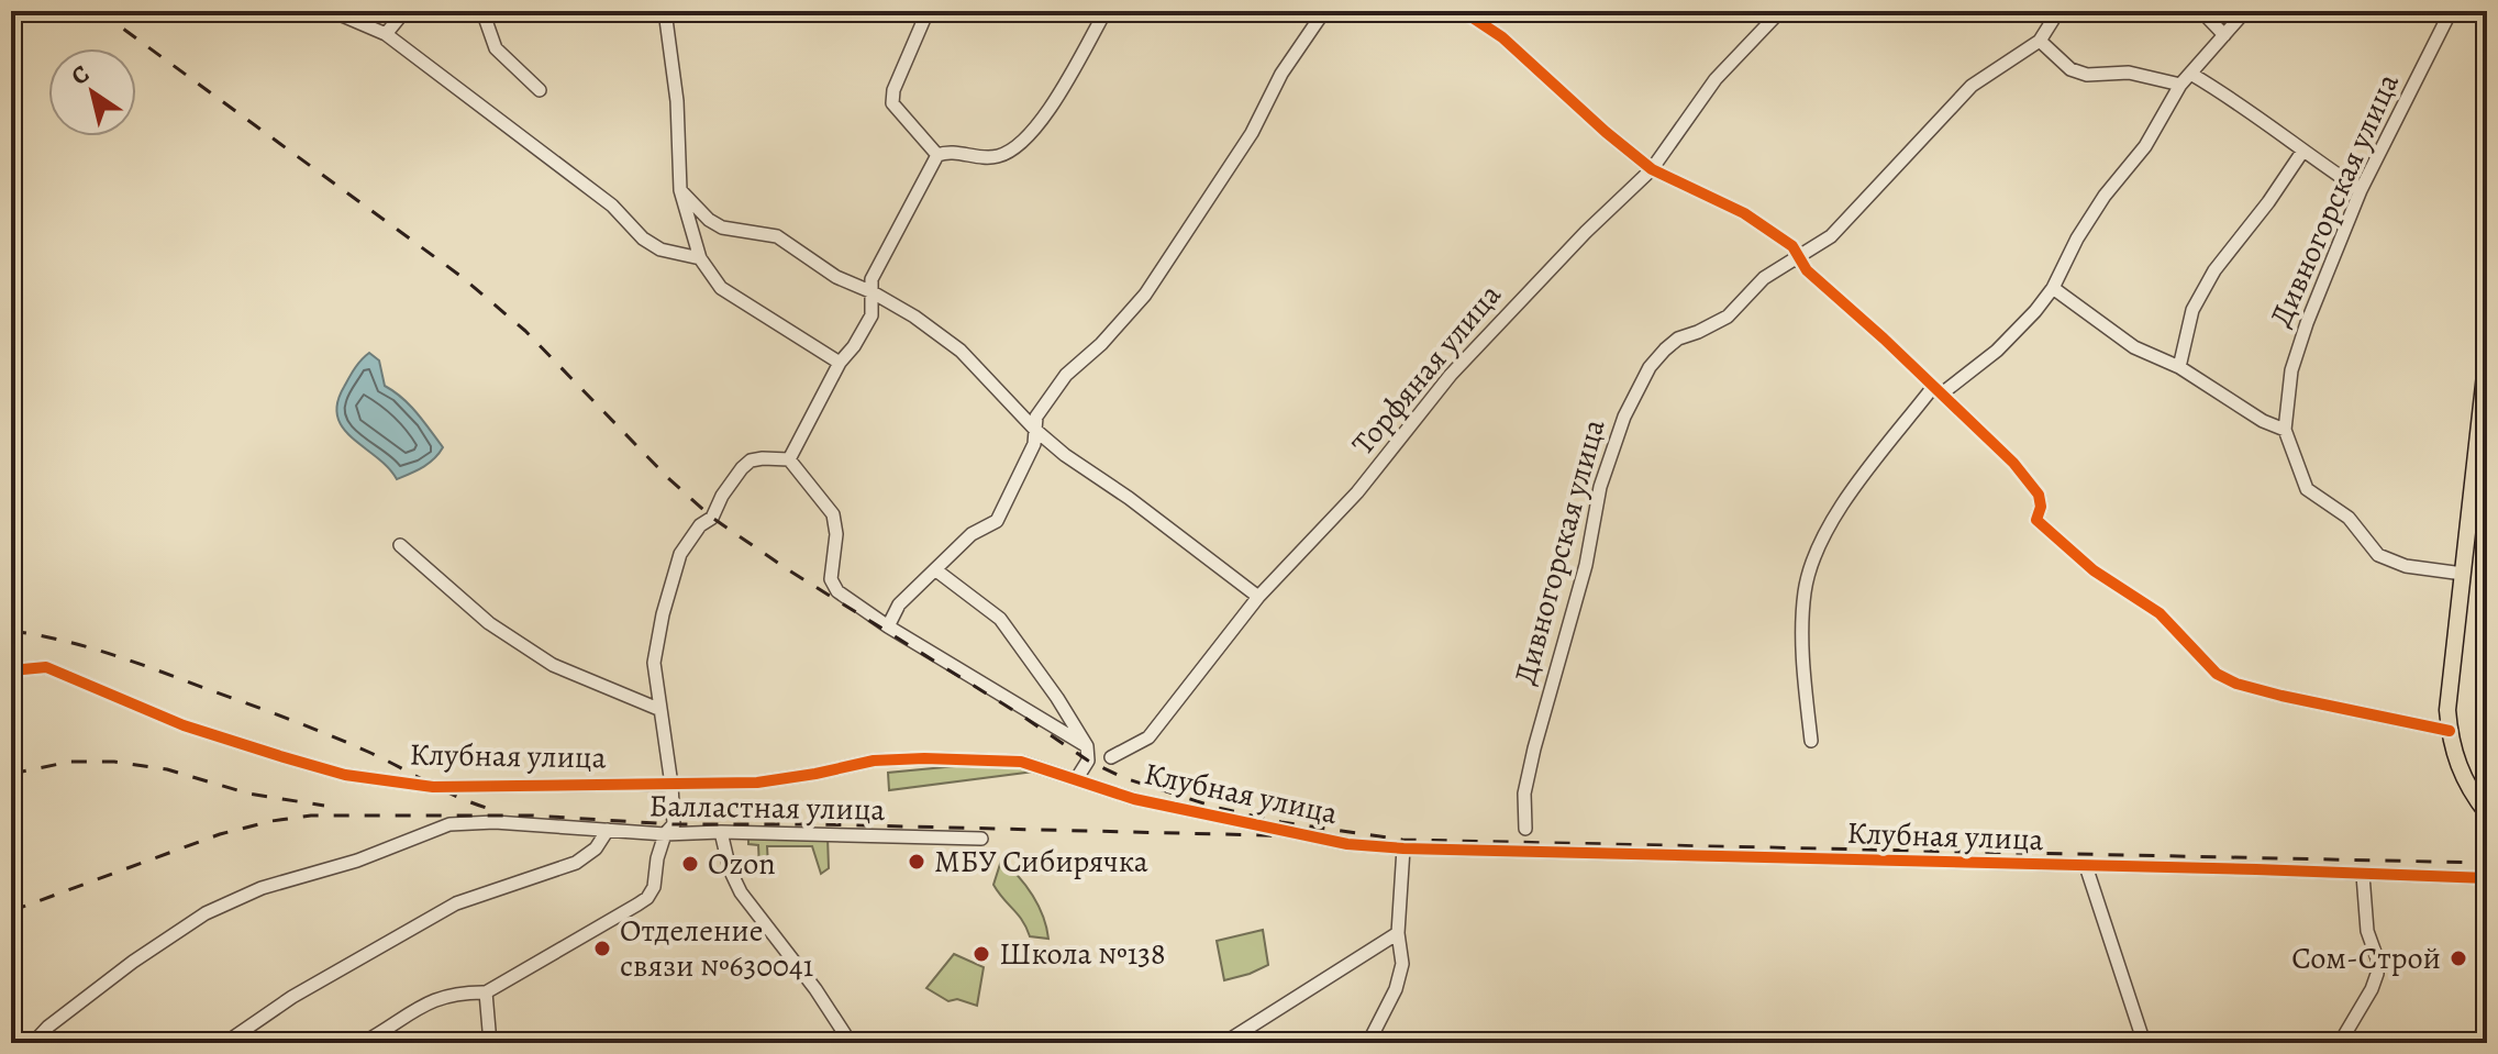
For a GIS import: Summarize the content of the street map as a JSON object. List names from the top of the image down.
{
  "streets": {
    "street": [
      "Дивногорская улица",
      "Торфяная улица",
      "Клубная улица",
      "Балластная улица"
    ]
  },
  "places": [
    "МБУ Сибирячка",
    "Ozon",
    "Отделение связи №630041",
    "Школа №138",
    "Сом-Строй"
  ],
  "north": "top left"
}
